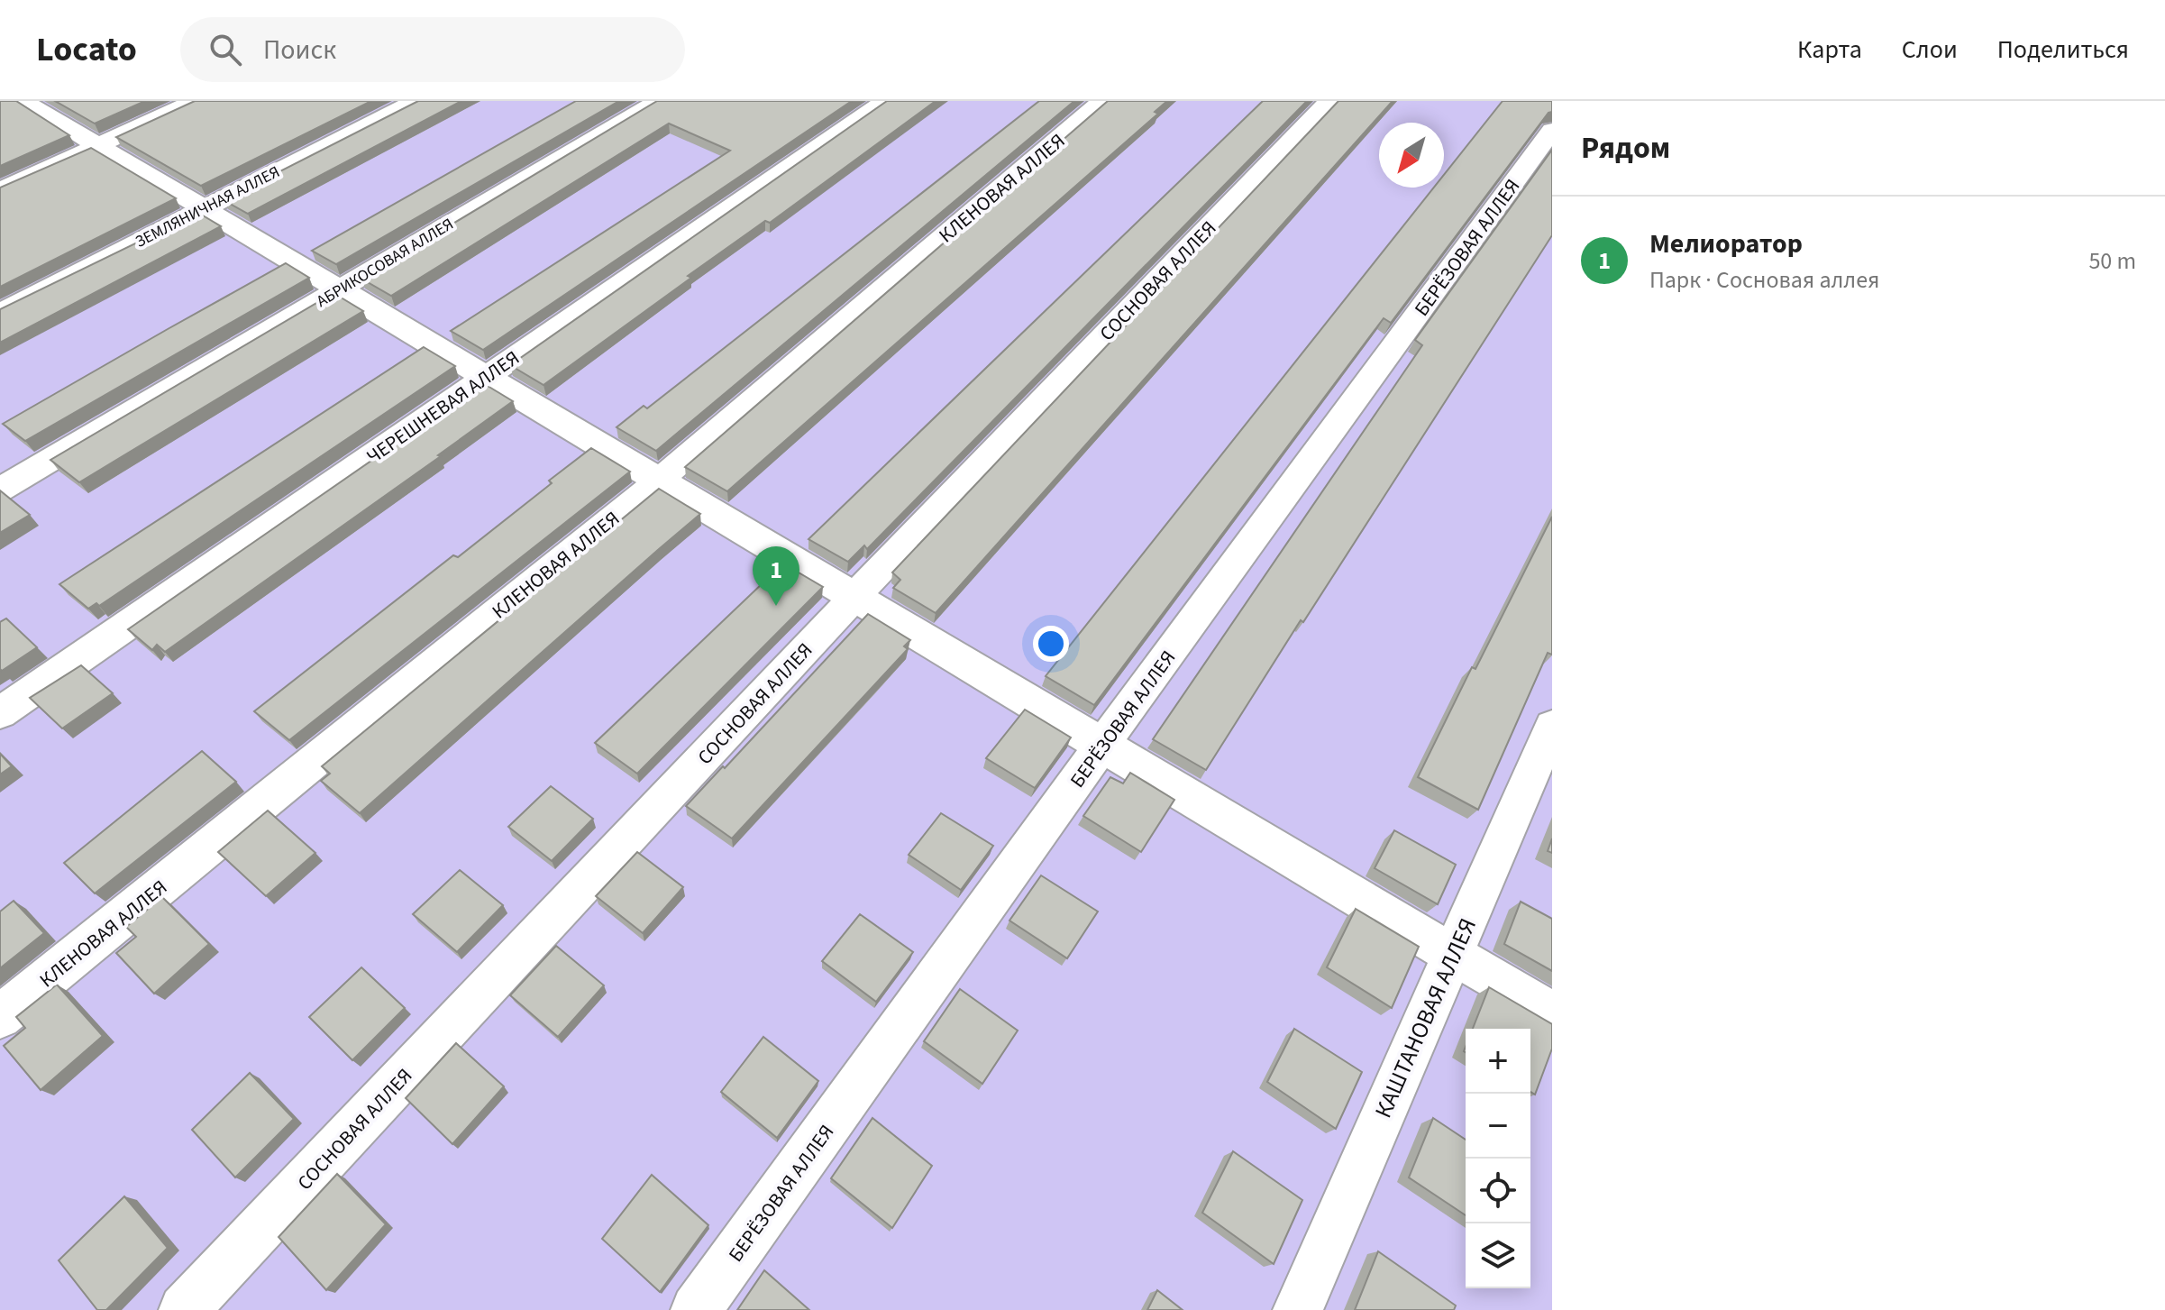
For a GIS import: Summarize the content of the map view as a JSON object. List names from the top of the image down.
{
  "streets": {
    "street": [
      "КЛЕНОВАЯ АЛЛЕЯ",
      "ЗЕМЛЯНИЧНАЯ АЛЛЕЯ",
      "БЕРЁЗОВАЯ АЛЛЕЯ",
      "АБРИКОСОВАЯ АЛЛЕЯ",
      "СОСНОВАЯ АЛЛЕЯ",
      "ЧЕРЕШНЕВАЯ АЛЛЕЯ",
      "КАШТАНОВАЯ АЛЛЕЯ"
    ]
  },
  "north": "bottom left",
  "page": {
    "header": "Locato",
    "search": "Поиск",
    "nav": ["Карта", "Слои", "Поделиться"],
    "heading": "Рядом",
    "list": [
      {
        "mark": "1",
        "name": "Мелиоратор",
        "note": "Парк · Сосновая аллея",
        "value": "50 m"
      }
    ],
    "pins": "1",
    "map_buttons": ["+", "−"]
  }
}
